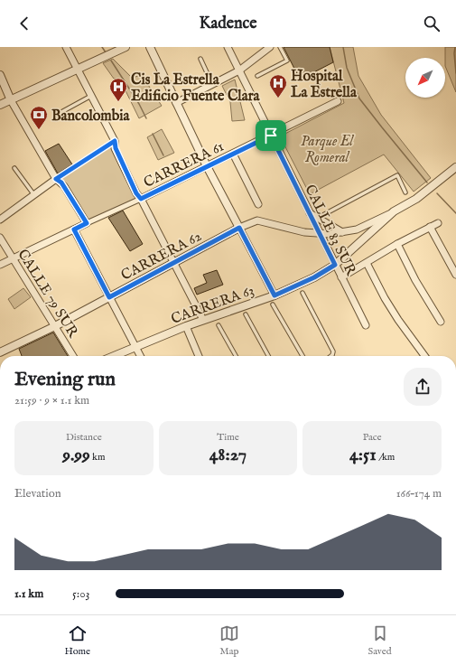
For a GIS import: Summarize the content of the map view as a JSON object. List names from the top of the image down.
{
  "streets": {
    "street": [
      "CARRERA 61",
      "CALLE 83 SUR",
      "CARRERA 62",
      "CALLE 79 SUR",
      "CARRERA 63"
    ]
  },
  "crossings": [
    ["CARRERA 61", "CALLE 83 SUR"],
    ["CARRERA 61", "CALLE 79 SUR"],
    ["CALLE 83 SUR", "CARRERA 62"],
    ["CALLE 83 SUR", "CARRERA 63"],
    ["CARRERA 62", "CALLE 79 SUR"],
    ["CARRERA 62", "CARRERA 63"]
  ],
  "parks": ["Parque El Romeral"],
  "places": {
    "hospital": ["Hospital La Estrella", "Cis La Estrella Edificio Fuente Clara"],
    "bank": ["Bancolombia"]
  },
  "north": "bottom left",
  "page": {
    "header": "Kadence",
    "heading": ["Evening run", "21:59 · 9 × 1.1 km"],
    "stats": [
      ["Distance", "9.99 km"],
      ["Time", "48:27"],
      ["Pace", "4:51 /km"]
    ],
    "chart": ["Elevation", "166–174 m"],
    "list": [
      {
        "name": "1.1 km",
        "note": "5:03"
      }
    ],
    "tabs": ["Home", "Map", "Saved"]
  }
}
